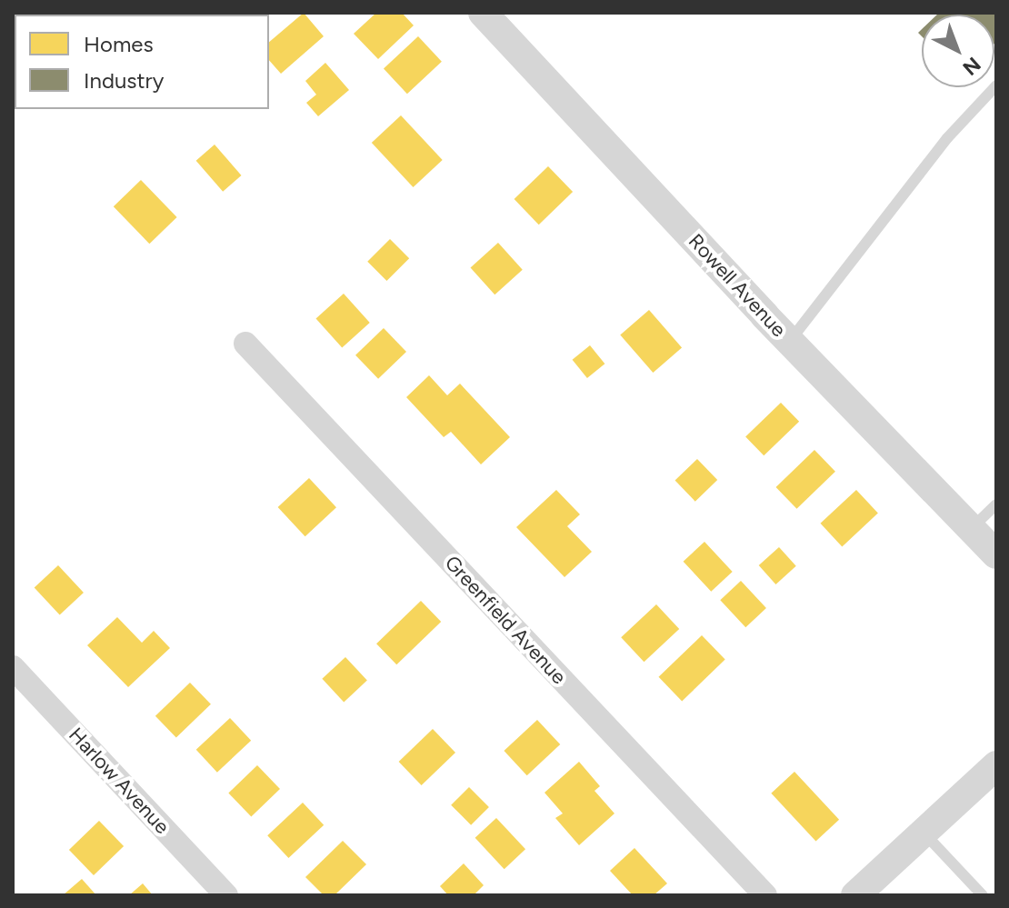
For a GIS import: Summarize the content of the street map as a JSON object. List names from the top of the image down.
{
  "streets": {
    "street": ["Rowell Avenue", "Greenfield Avenue", "Harlow Avenue"]
  },
  "legend": ["Homes", "Industry"],
  "north": "bottom right"
}
